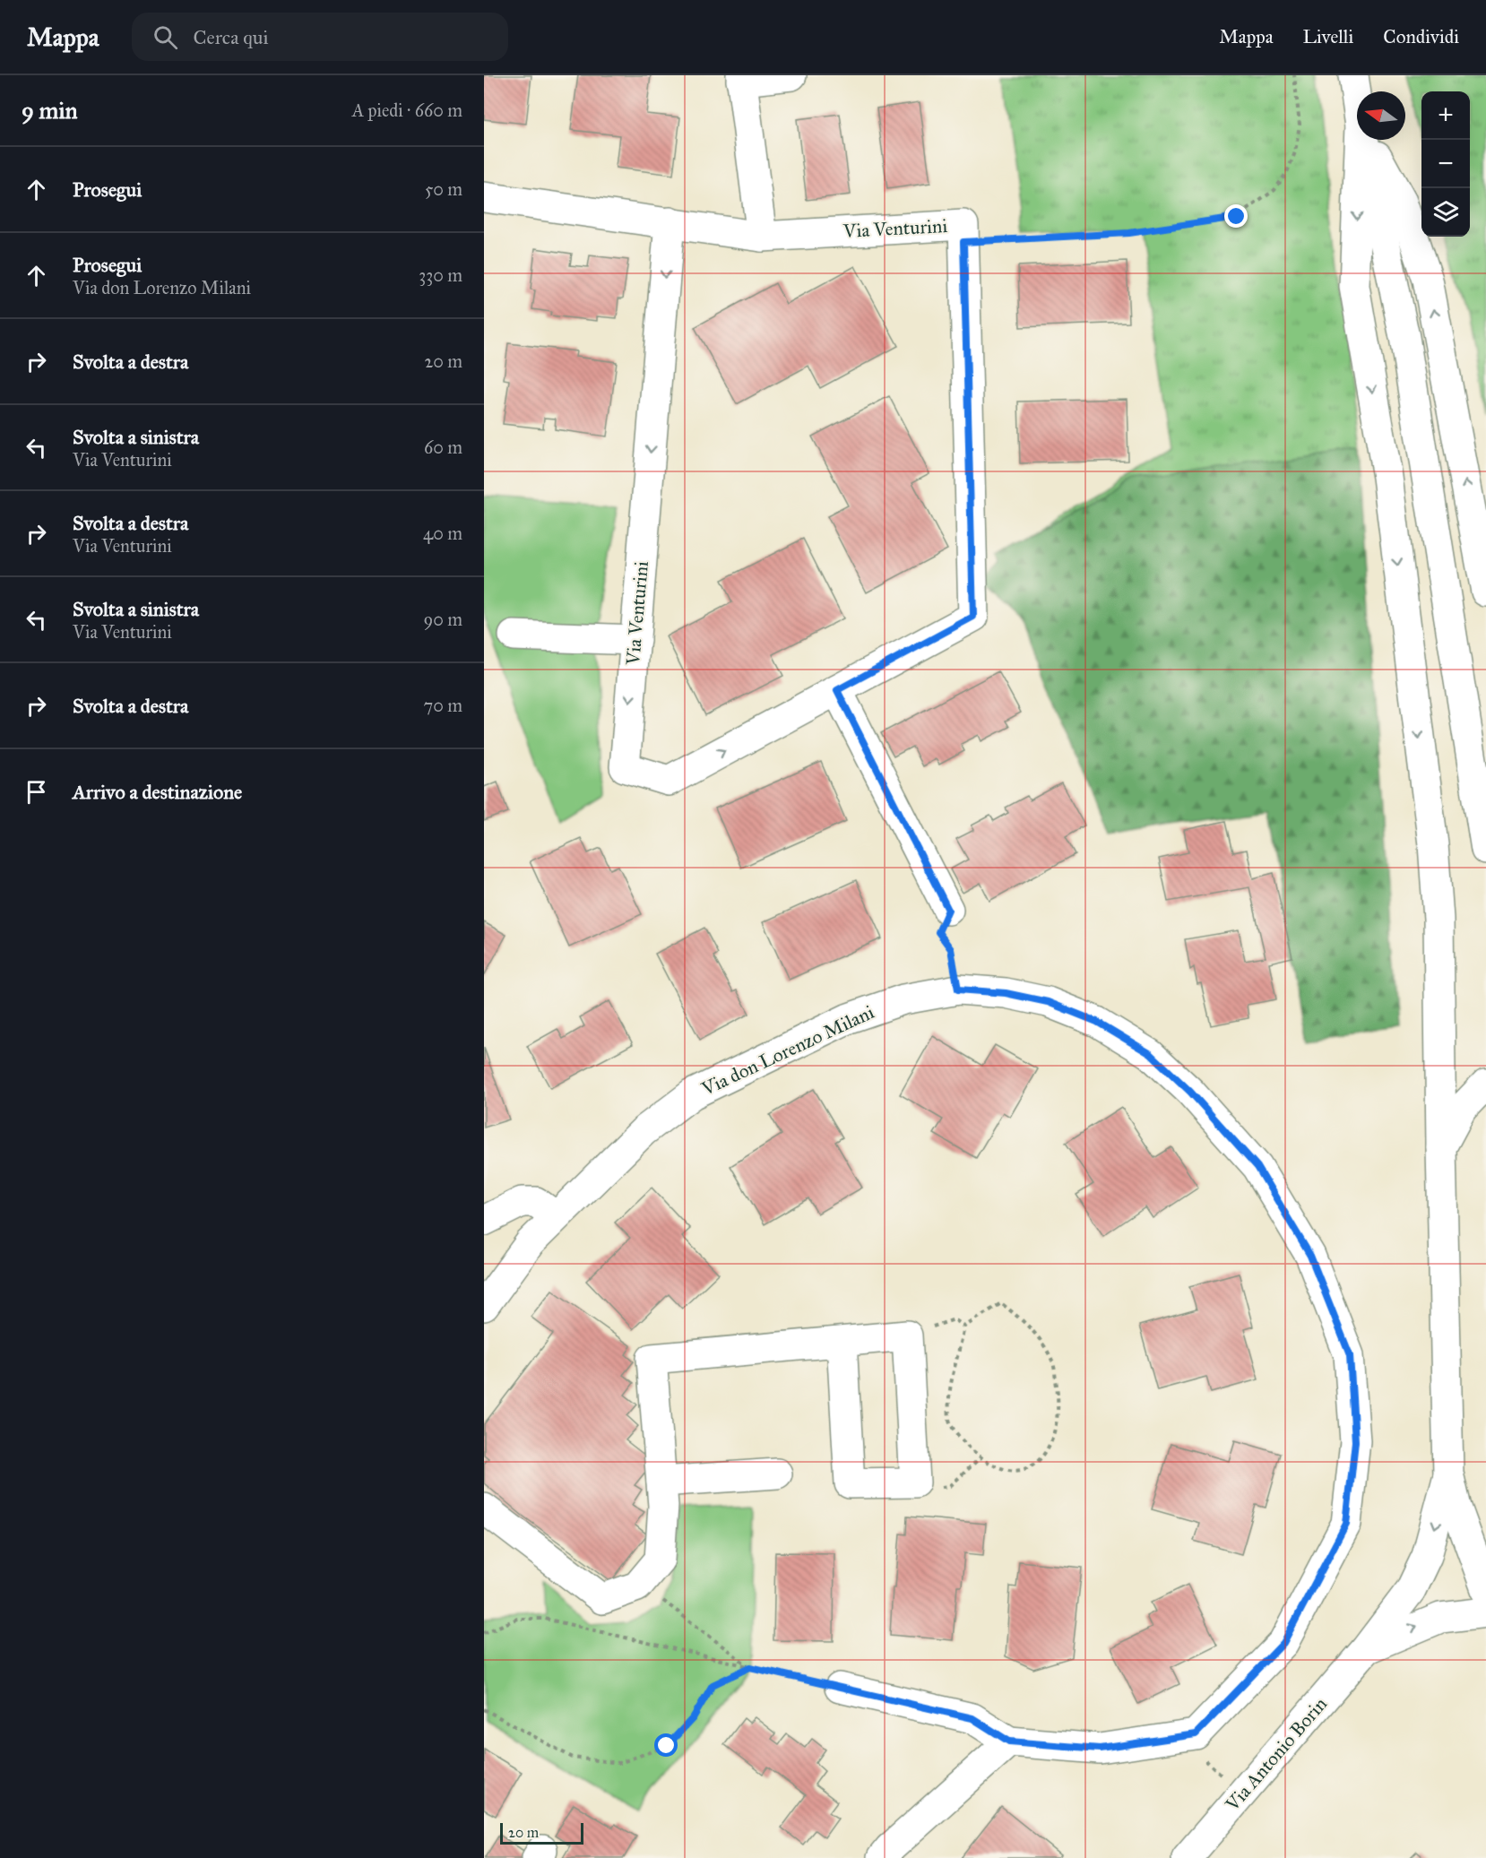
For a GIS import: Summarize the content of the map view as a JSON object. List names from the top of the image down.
{
  "streets": {
    "main road": ["Via Venturini", "Via don Lorenzo Milani", "Via Antonio Borin"]
  },
  "scale_bar": "20 m",
  "north": "left",
  "page": {
    "header": "Mappa",
    "search": "Cerca qui",
    "nav": ["Mappa", "Livelli", "Condividi"],
    "heading": ["9 min", "A piedi · 660 m"],
    "map_buttons": ["+", "−"],
    "list": [
      ["Prosegui", "50 m"],
      ["Prosegui", "Via don Lorenzo Milani", "330 m"],
      ["Svolta a destra", "20 m"],
      ["Svolta a sinistra", "Via Venturini", "60 m"],
      ["Svolta a destra", "Via Venturini", "40 m"],
      ["Svolta a sinistra", "Via Venturini", "90 m"],
      ["Svolta a destra", "70 m"],
      "Arrivo a destinazione"
    ],
    "scale": "20 m"
  }
}
